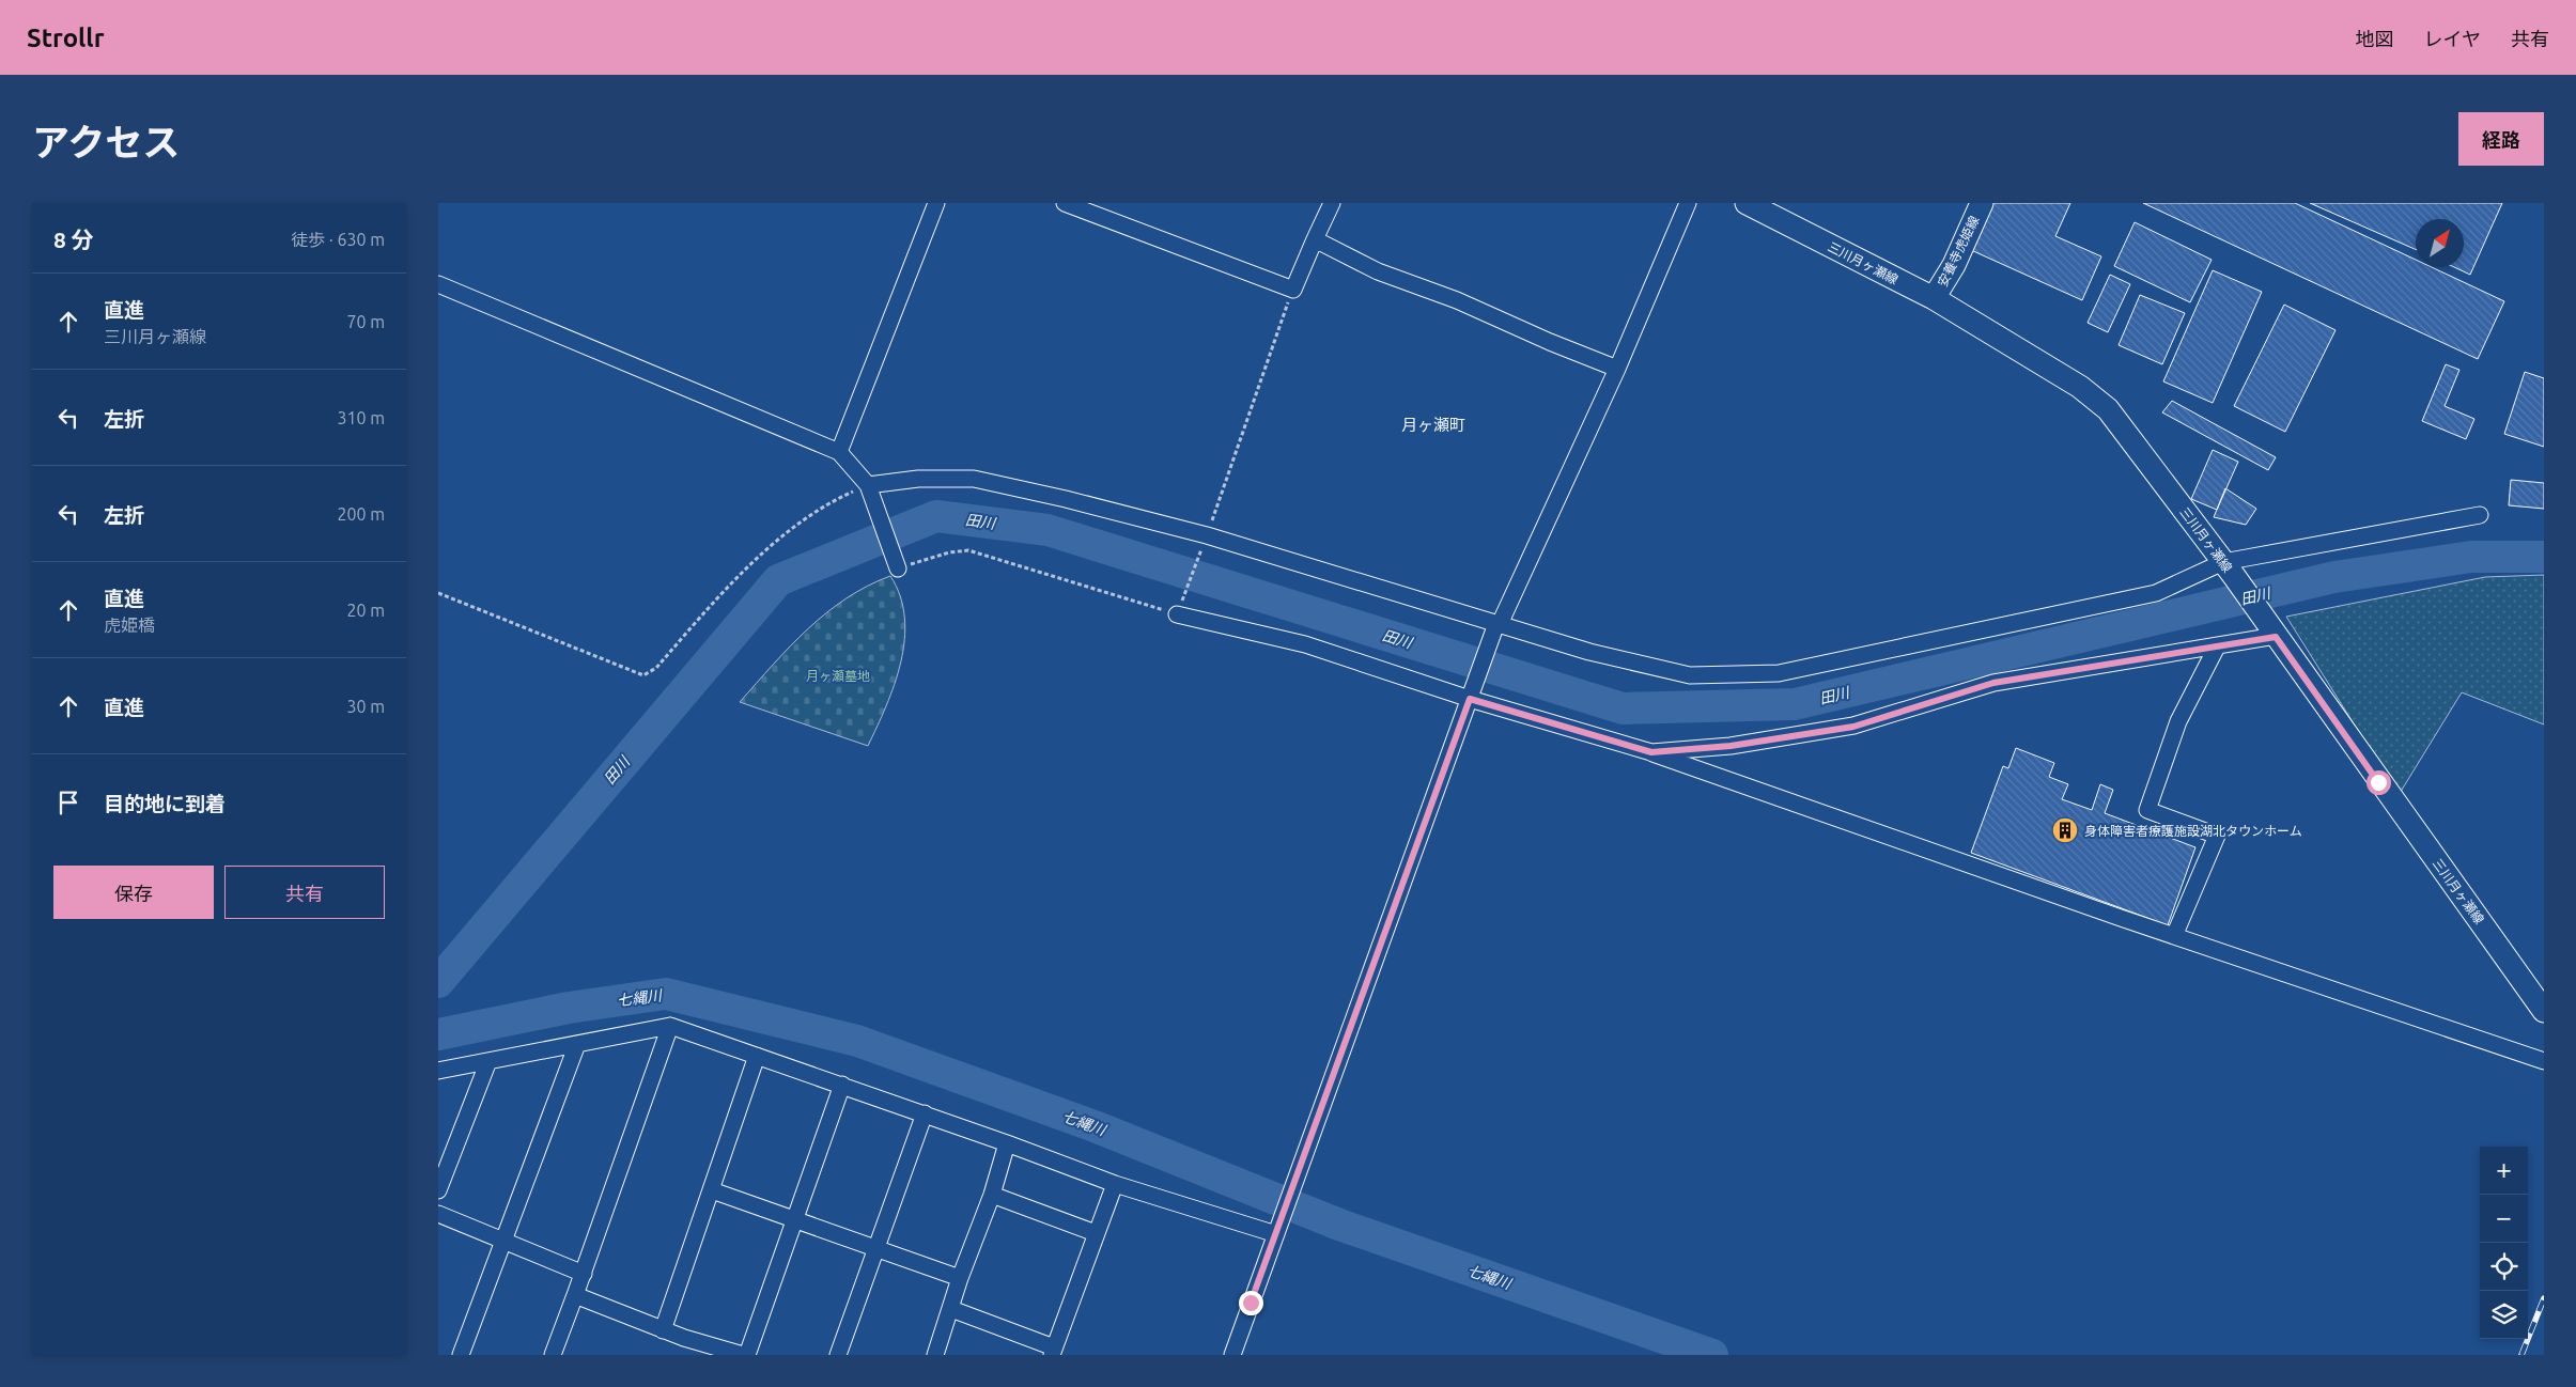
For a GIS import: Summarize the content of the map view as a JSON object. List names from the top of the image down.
{
  "streets": {
    "main road": ["安養寺虎姫線", "三川月ヶ瀬線"]
  },
  "crossings": [
    ["安養寺虎姫線", "三川月ヶ瀬線"]
  ],
  "districts": ["月ヶ瀬町"],
  "water": ["田川", "七縄川"],
  "parks": ["月ヶ瀬墓地"],
  "places": {
    "building": ["身体障害者療護施設湖北タウンホーム"]
  },
  "north": "top right",
  "page": {
    "header": "Strollr",
    "nav": ["地図", "レイヤ", "共有"],
    "title": "アクセス",
    "buttons": [
      "経路",
      ["保存", "共有"]
    ],
    "heading": ["8 分", "徒歩 · 630 m"],
    "list": [
      ["直進", "三川月ヶ瀬線", "70 m"],
      ["左折", "310 m"],
      ["左折", "200 m"],
      ["直進", "虎姫橋", "20 m"],
      ["直進", "30 m"],
      "目的地に到着"
    ],
    "map_buttons": ["+", "−"]
  }
}
